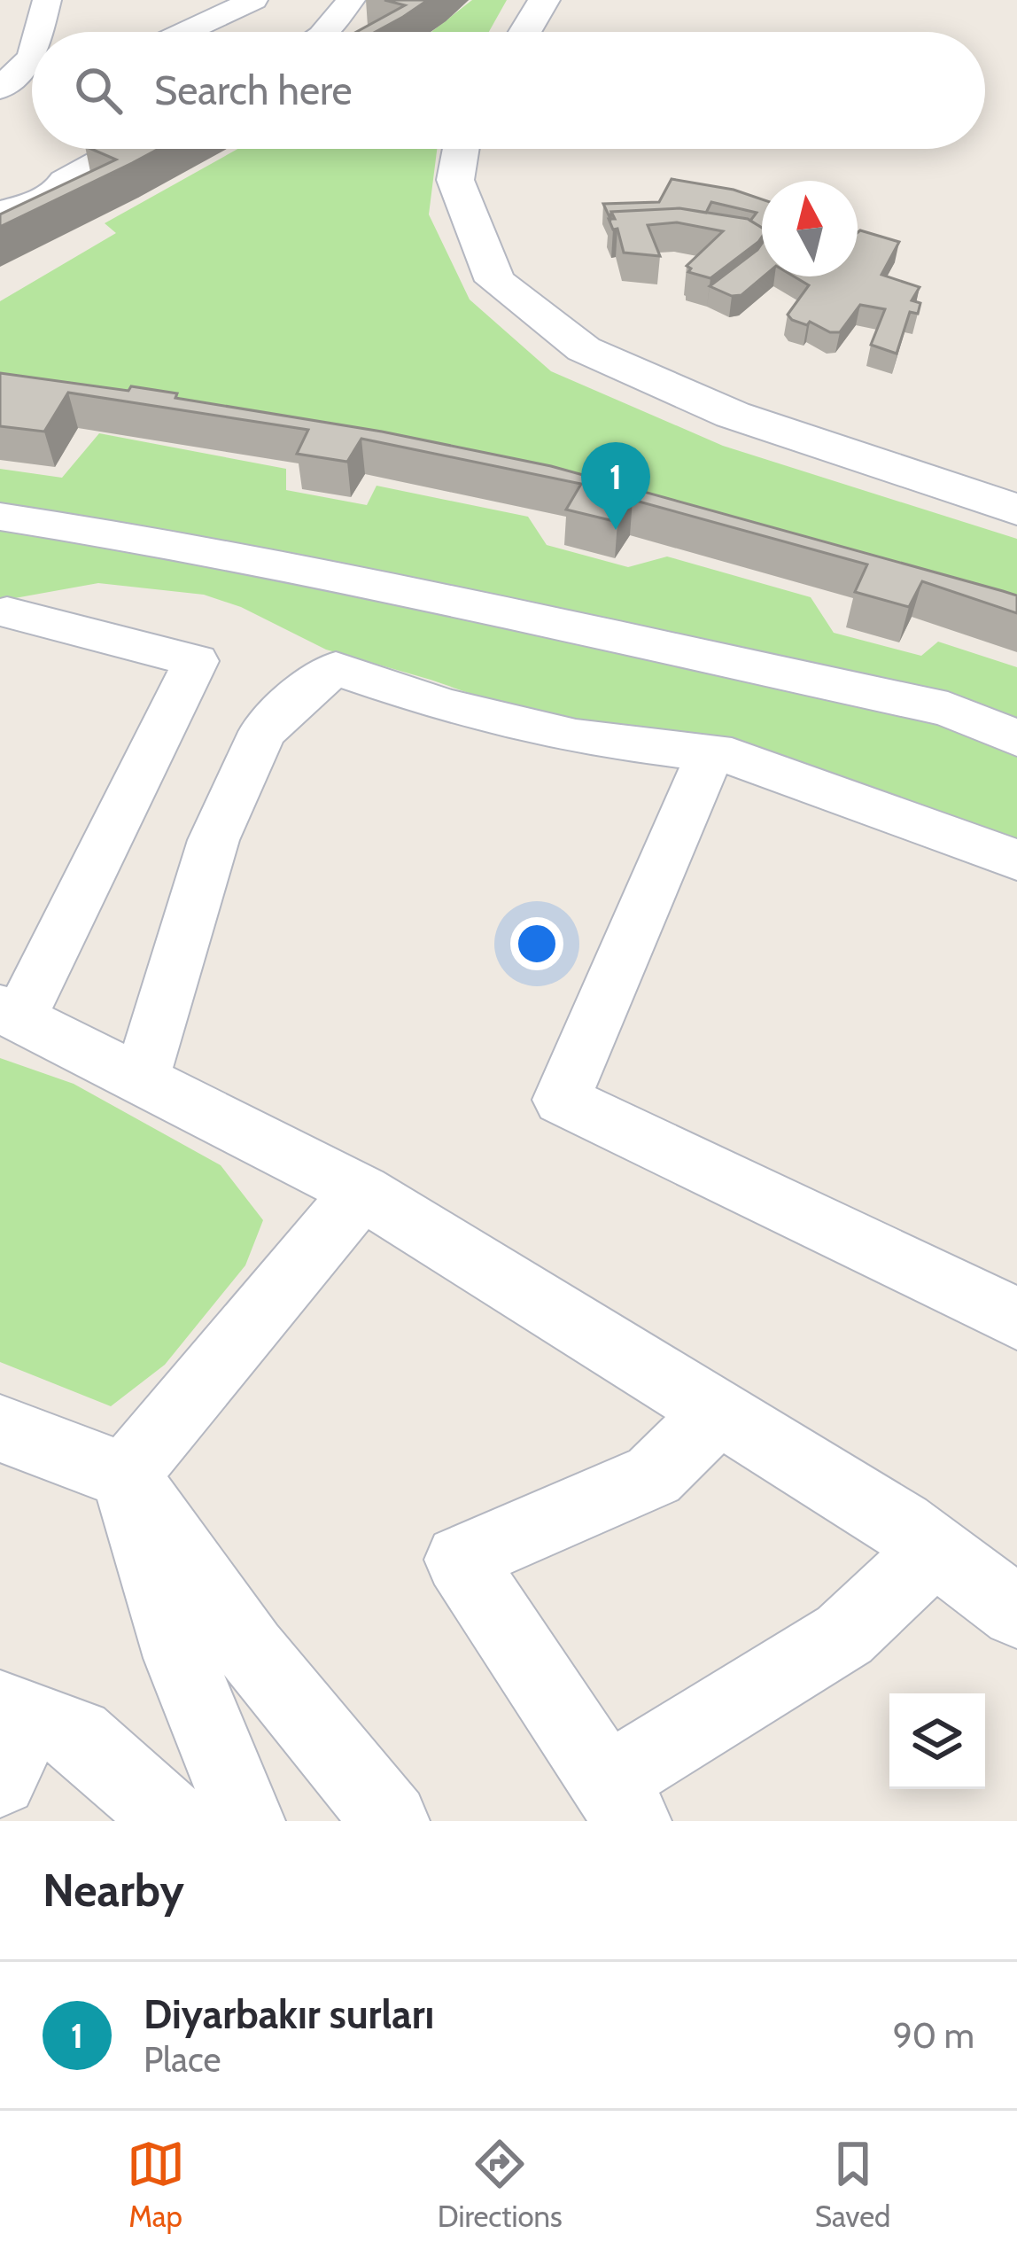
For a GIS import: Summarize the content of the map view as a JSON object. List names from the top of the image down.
{
  "north": "top",
  "page": {
    "search": "Search here",
    "pins": "1",
    "heading": "Nearby",
    "list": [
      {
        "mark": "1",
        "name": "Diyarbakır surları",
        "note": "Place",
        "value": "90 m"
      }
    ],
    "nav": ["Map", "Directions", "Saved"]
  }
}
